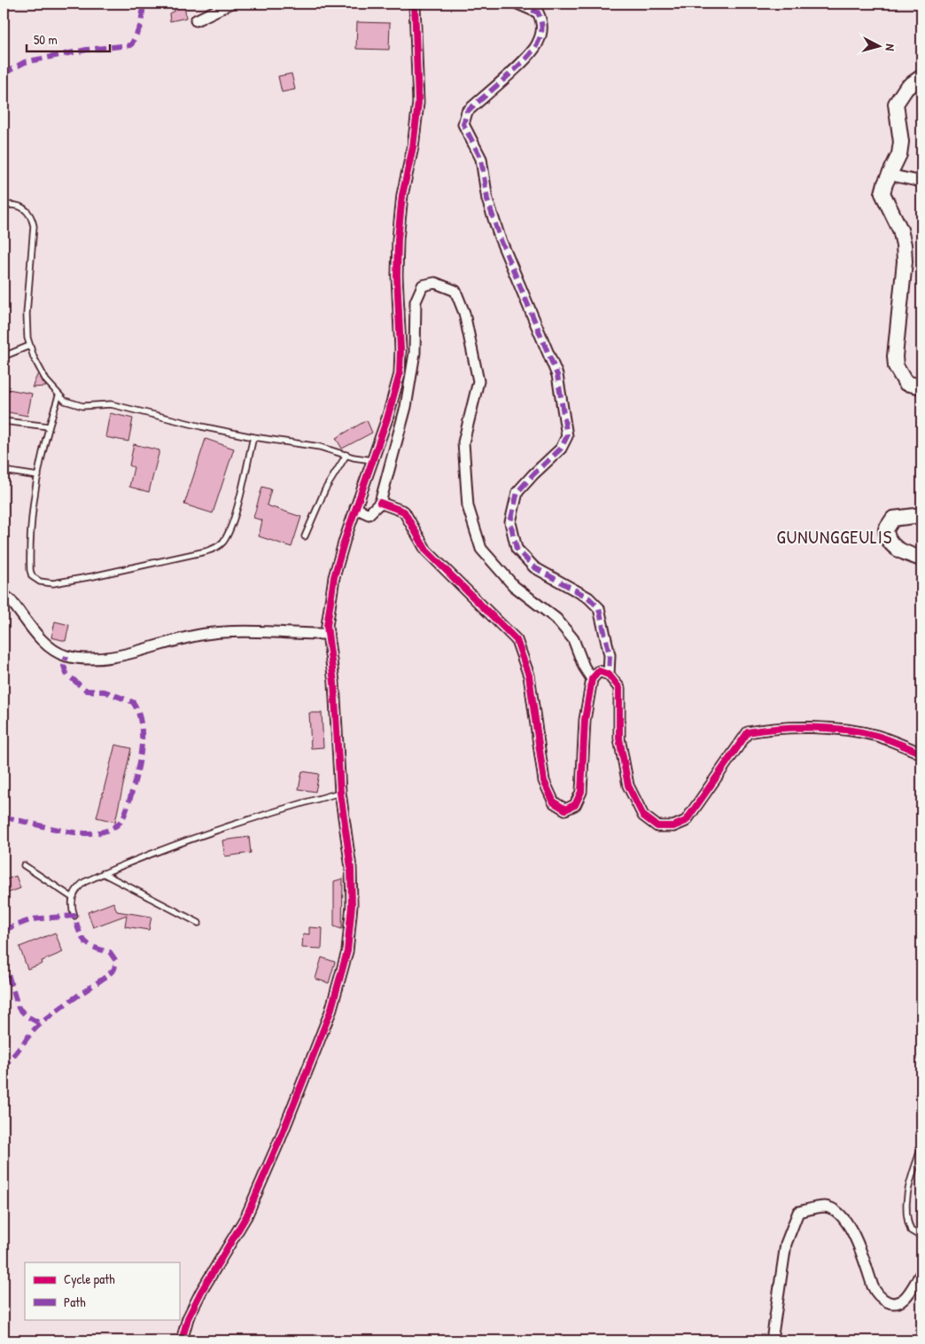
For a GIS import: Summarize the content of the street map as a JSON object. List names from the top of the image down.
{
  "districts": ["GUNUNGGEULIS"],
  "legend": ["Cycle path", "Path"],
  "scale_bar": "50 m",
  "north": "right"
}
